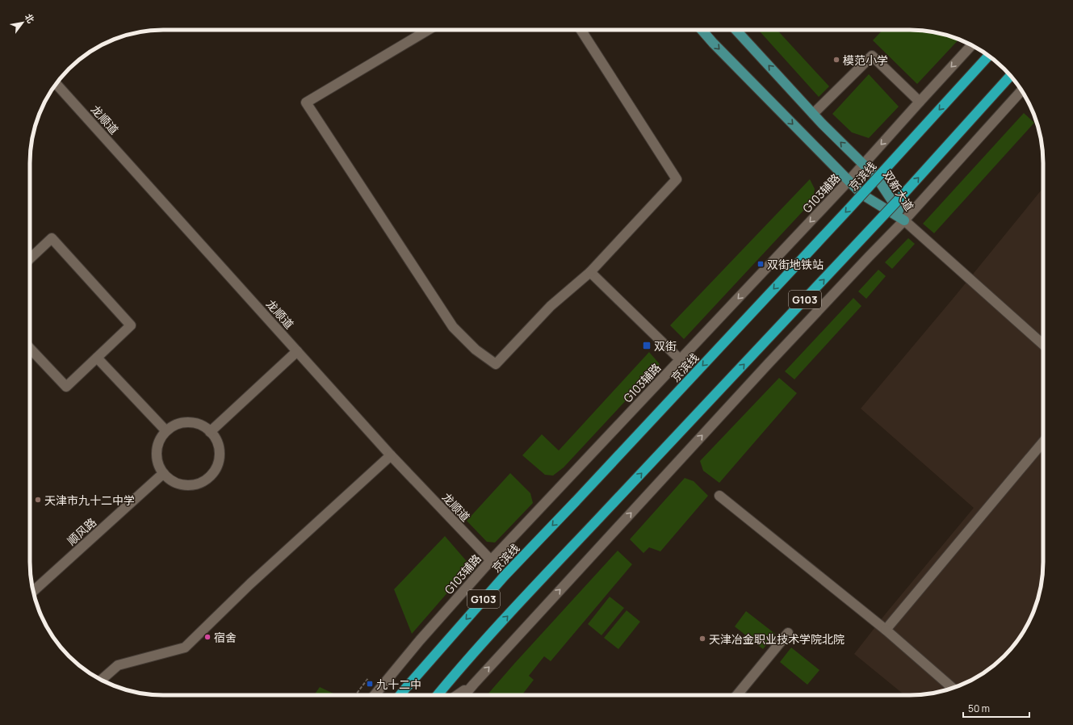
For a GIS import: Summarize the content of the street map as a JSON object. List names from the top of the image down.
{
  "streets": {
    "highway": ["京滨线", "G103"],
    "main road": ["双新大道"],
    "street": ["龙顺道", "G103辅路", "顺风路"]
  },
  "crossings": [
    ["龙顺道", "G103辅路"],
    ["双新大道", "G103辅路"]
  ],
  "places": {
    "other": [
      "模范小学",
      "天津市九十二中学",
      "宿舍",
      "天津冶金职业技术学院北院"
    ],
    "transit": ["双街地铁站", "双街", "九十二中"]
  },
  "scale_bar": "50 m",
  "north": "top right"
}
